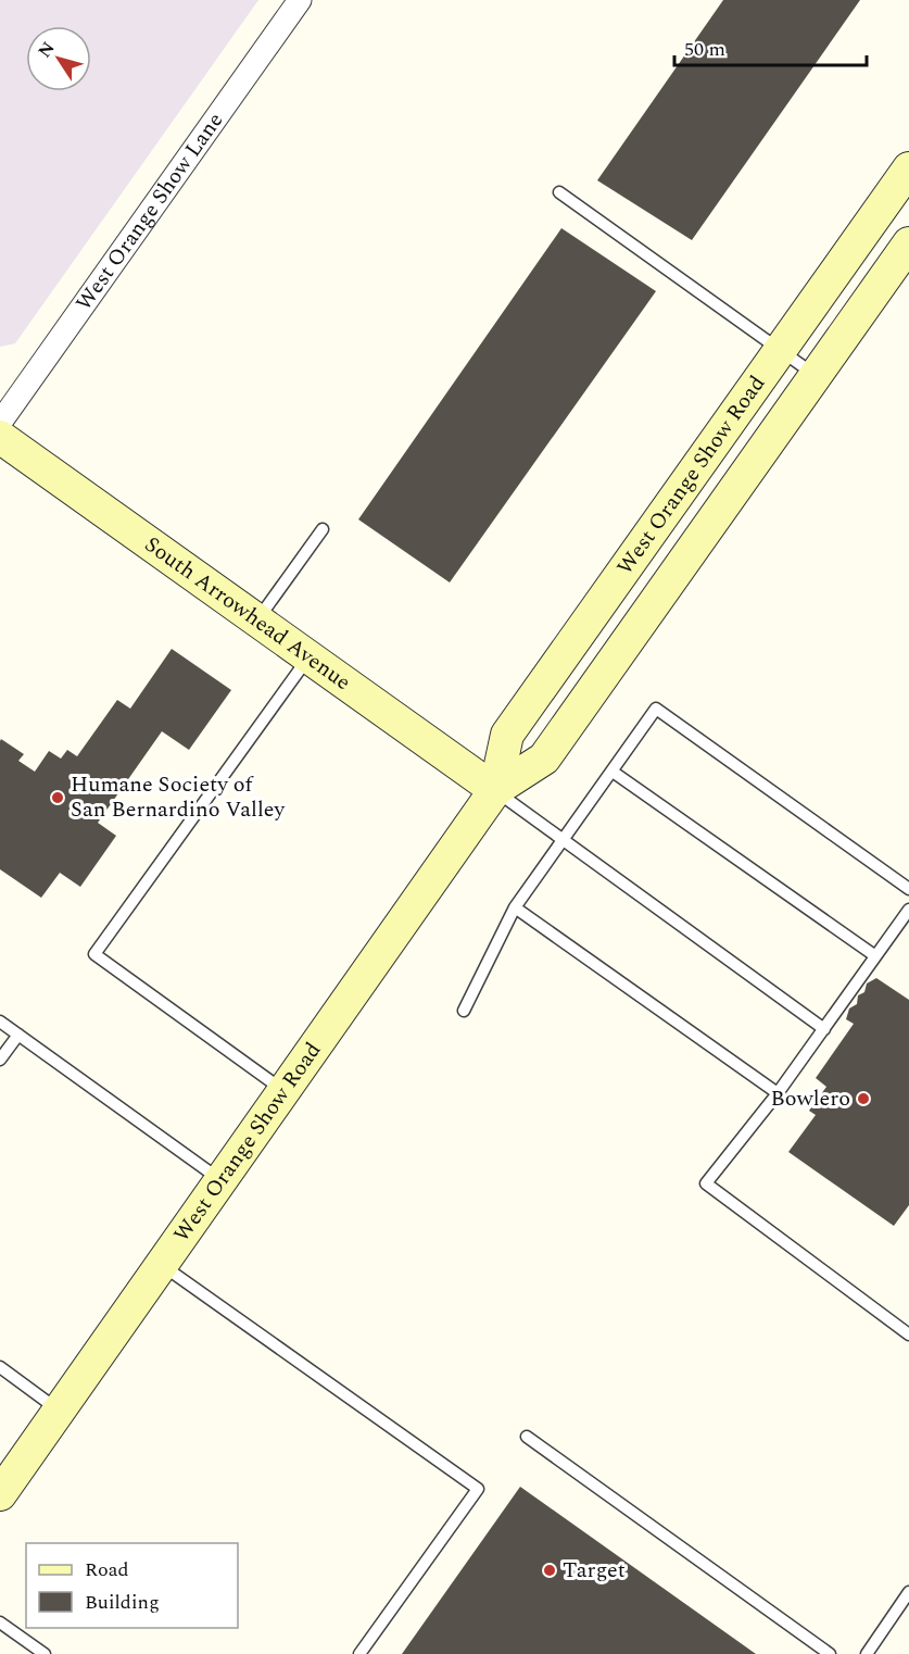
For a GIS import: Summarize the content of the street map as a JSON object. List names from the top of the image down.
{
  "streets": {
    "main road": ["West Orange Show Road", "South Arrowhead Avenue"],
    "street": ["West Orange Show Lane"]
  },
  "crossings": [
    ["West Orange Show Road", "South Arrowhead Avenue"]
  ],
  "places": ["Humane Society of San Bernardino Valley", "Bowlero", "Target"],
  "legend": ["Road", "Building"],
  "scale_bar": "50 m",
  "north": "top left"
}
